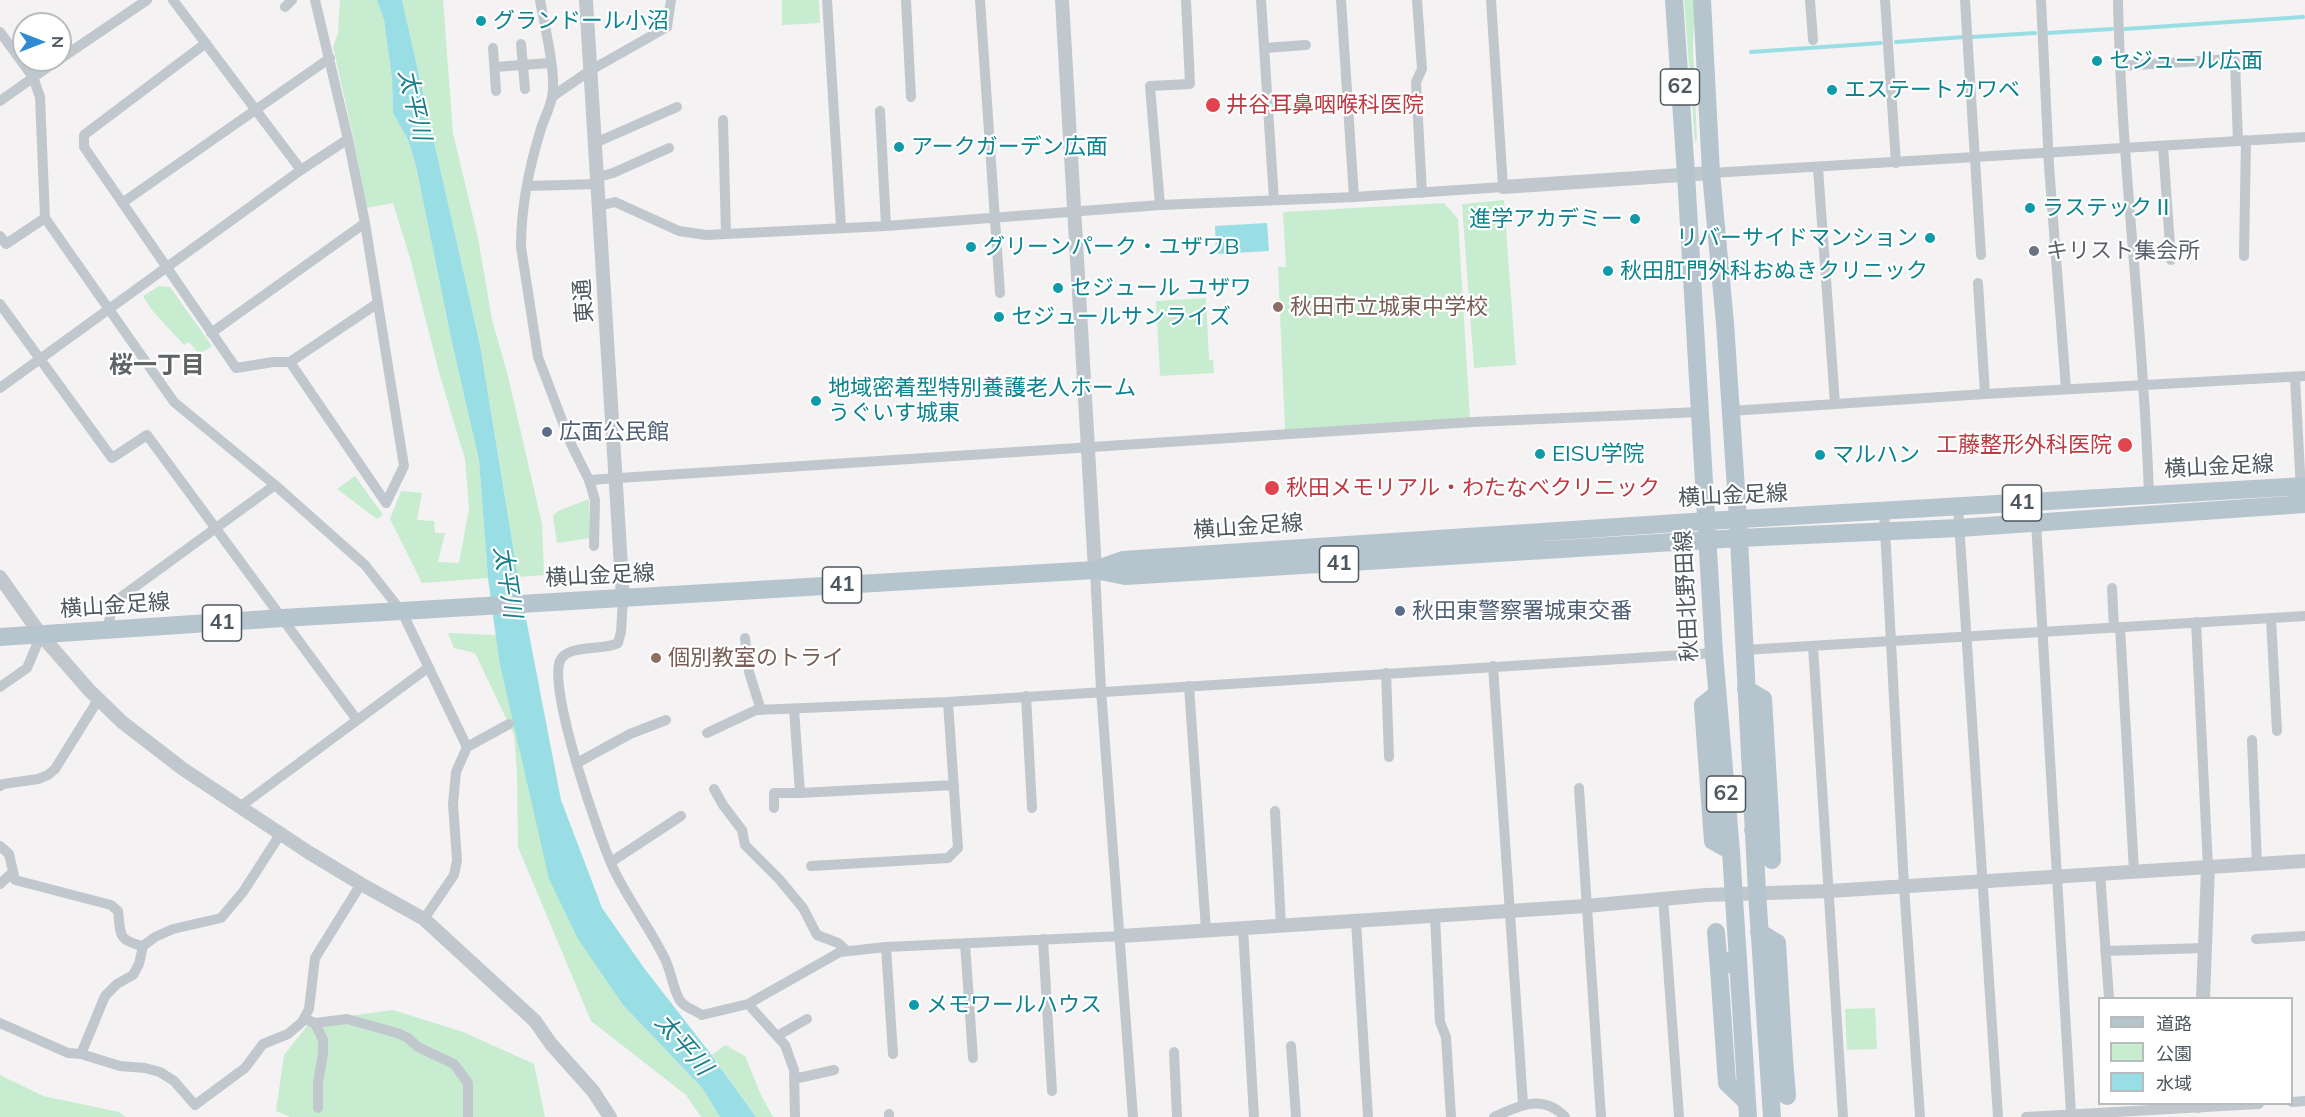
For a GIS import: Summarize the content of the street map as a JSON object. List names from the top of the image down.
{
  "streets": {
    "main road": [
      "62",
      "横山金足線",
      "41",
      "秋田北野田線"
    ],
    "street": ["東通"]
  },
  "crossings": [
    ["62", "横山金足線"],
    ["東通", "横山金足線"],
    ["横山金足線", "秋田北野田線"]
  ],
  "districts": ["桜一丁目"],
  "water": ["太平川"],
  "places": [
    "グランドール小沼",
    "セジュール広面",
    "エステートカワベ",
    "井谷耳鼻咽喉科医院",
    "アークガーデン広面",
    "ラステックⅡ",
    "進学アカデミー",
    "リバーサイドマンション",
    "グリーンパーク・ユザワB",
    "キリスト集会所",
    "秋田肛門外科おぬきクリニック",
    "セジュール ユザワ",
    "秋田市立城東中学校",
    "セジュールサンライズ",
    "地域密着型特別養護老人ホーム うぐいす城東",
    "広面公民館",
    "工藤整形外科医院",
    "EISU学院",
    "マルハン",
    "秋田メモリアル・わたなべクリニック",
    "秋田東警察署城東交番",
    "個別教室のトライ",
    "メモワールハウス"
  ],
  "legend": ["道路", "公園", "水域"],
  "north": "right"
}
